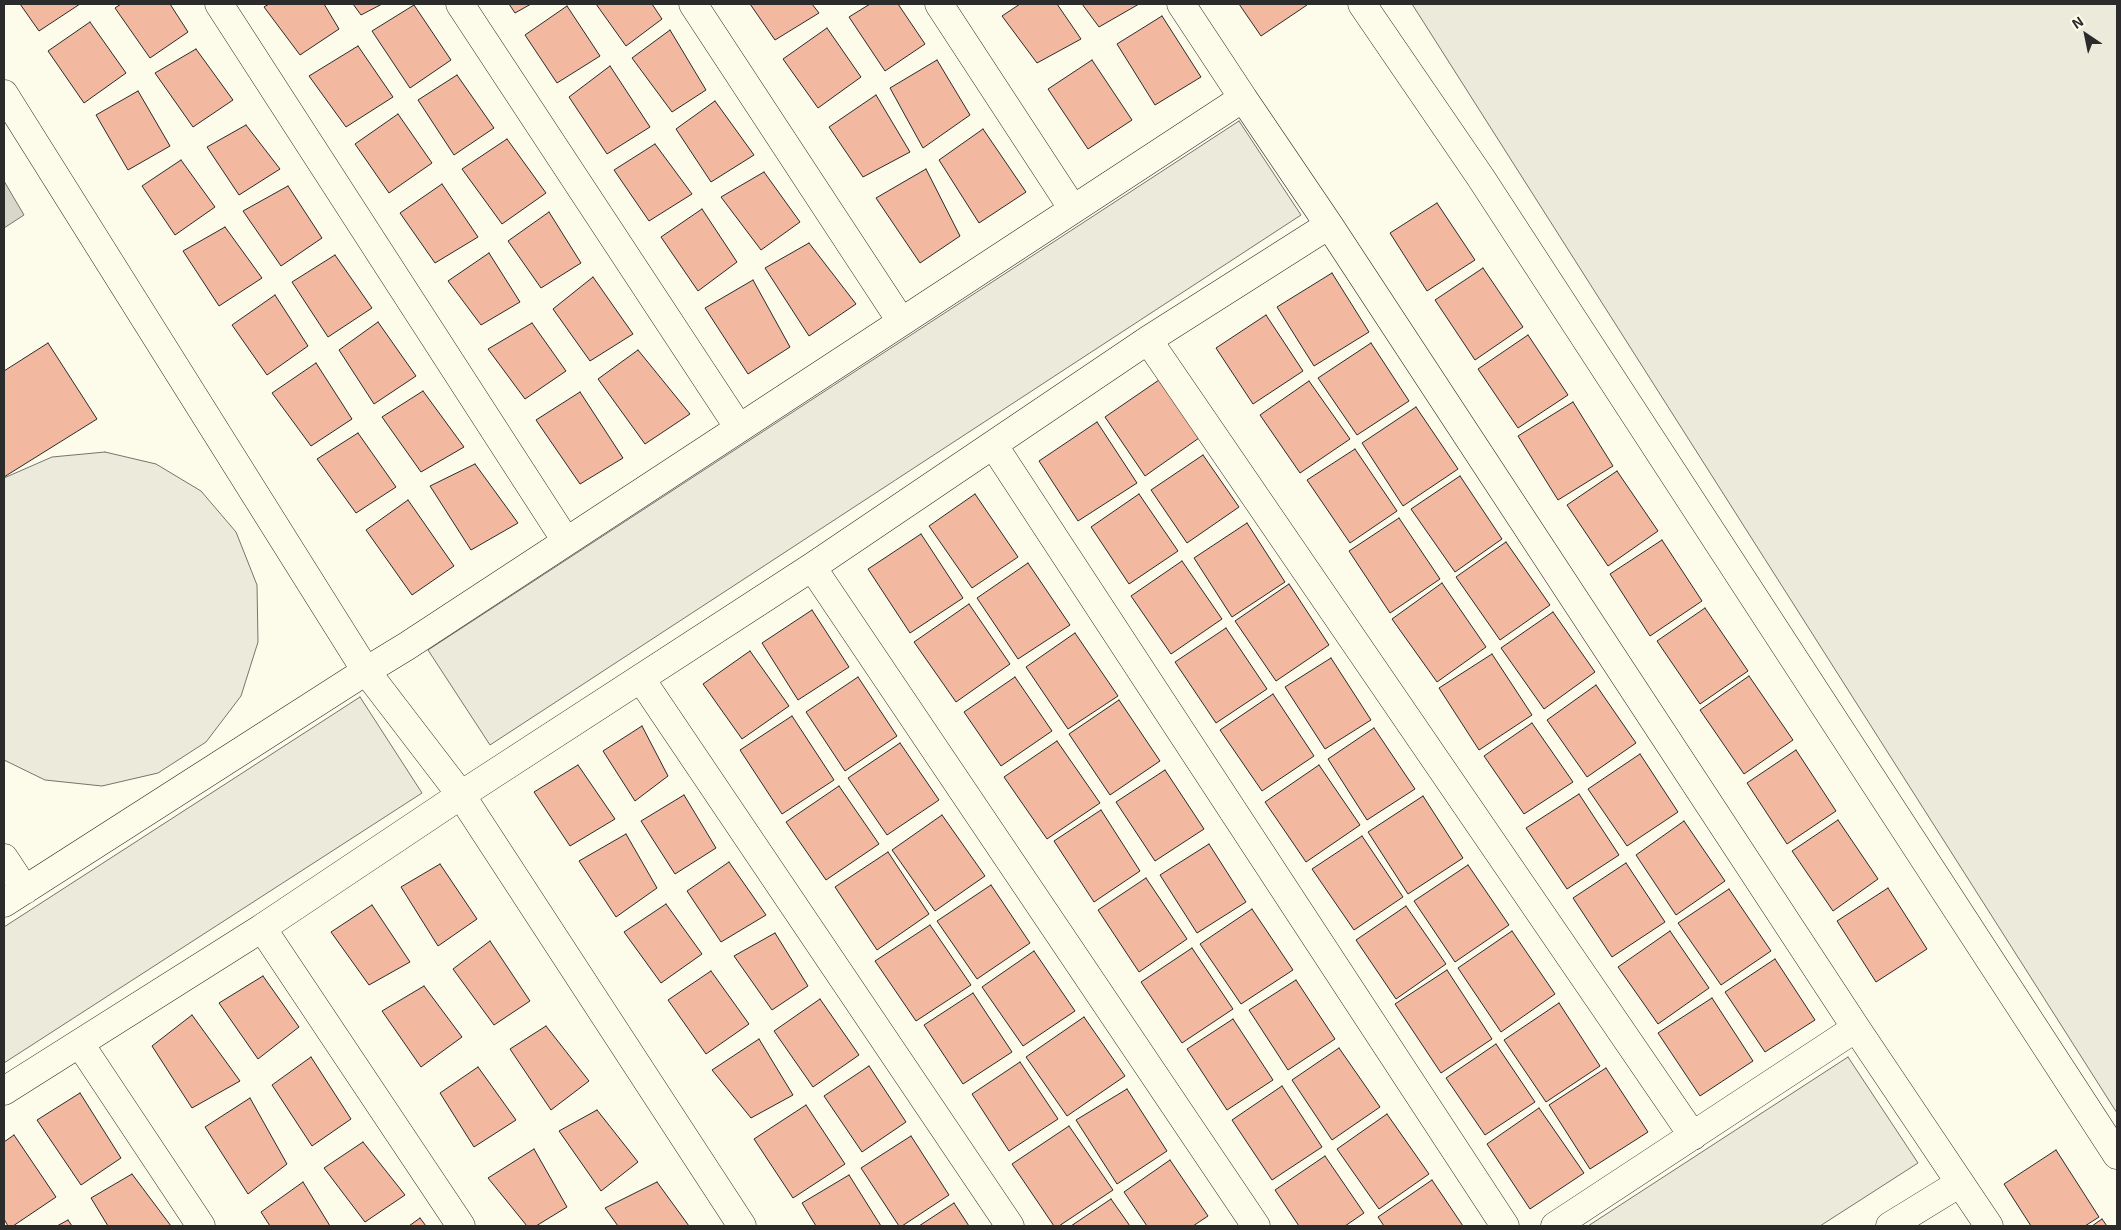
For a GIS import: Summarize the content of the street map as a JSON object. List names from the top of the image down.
{
  "north": "top left"
}
